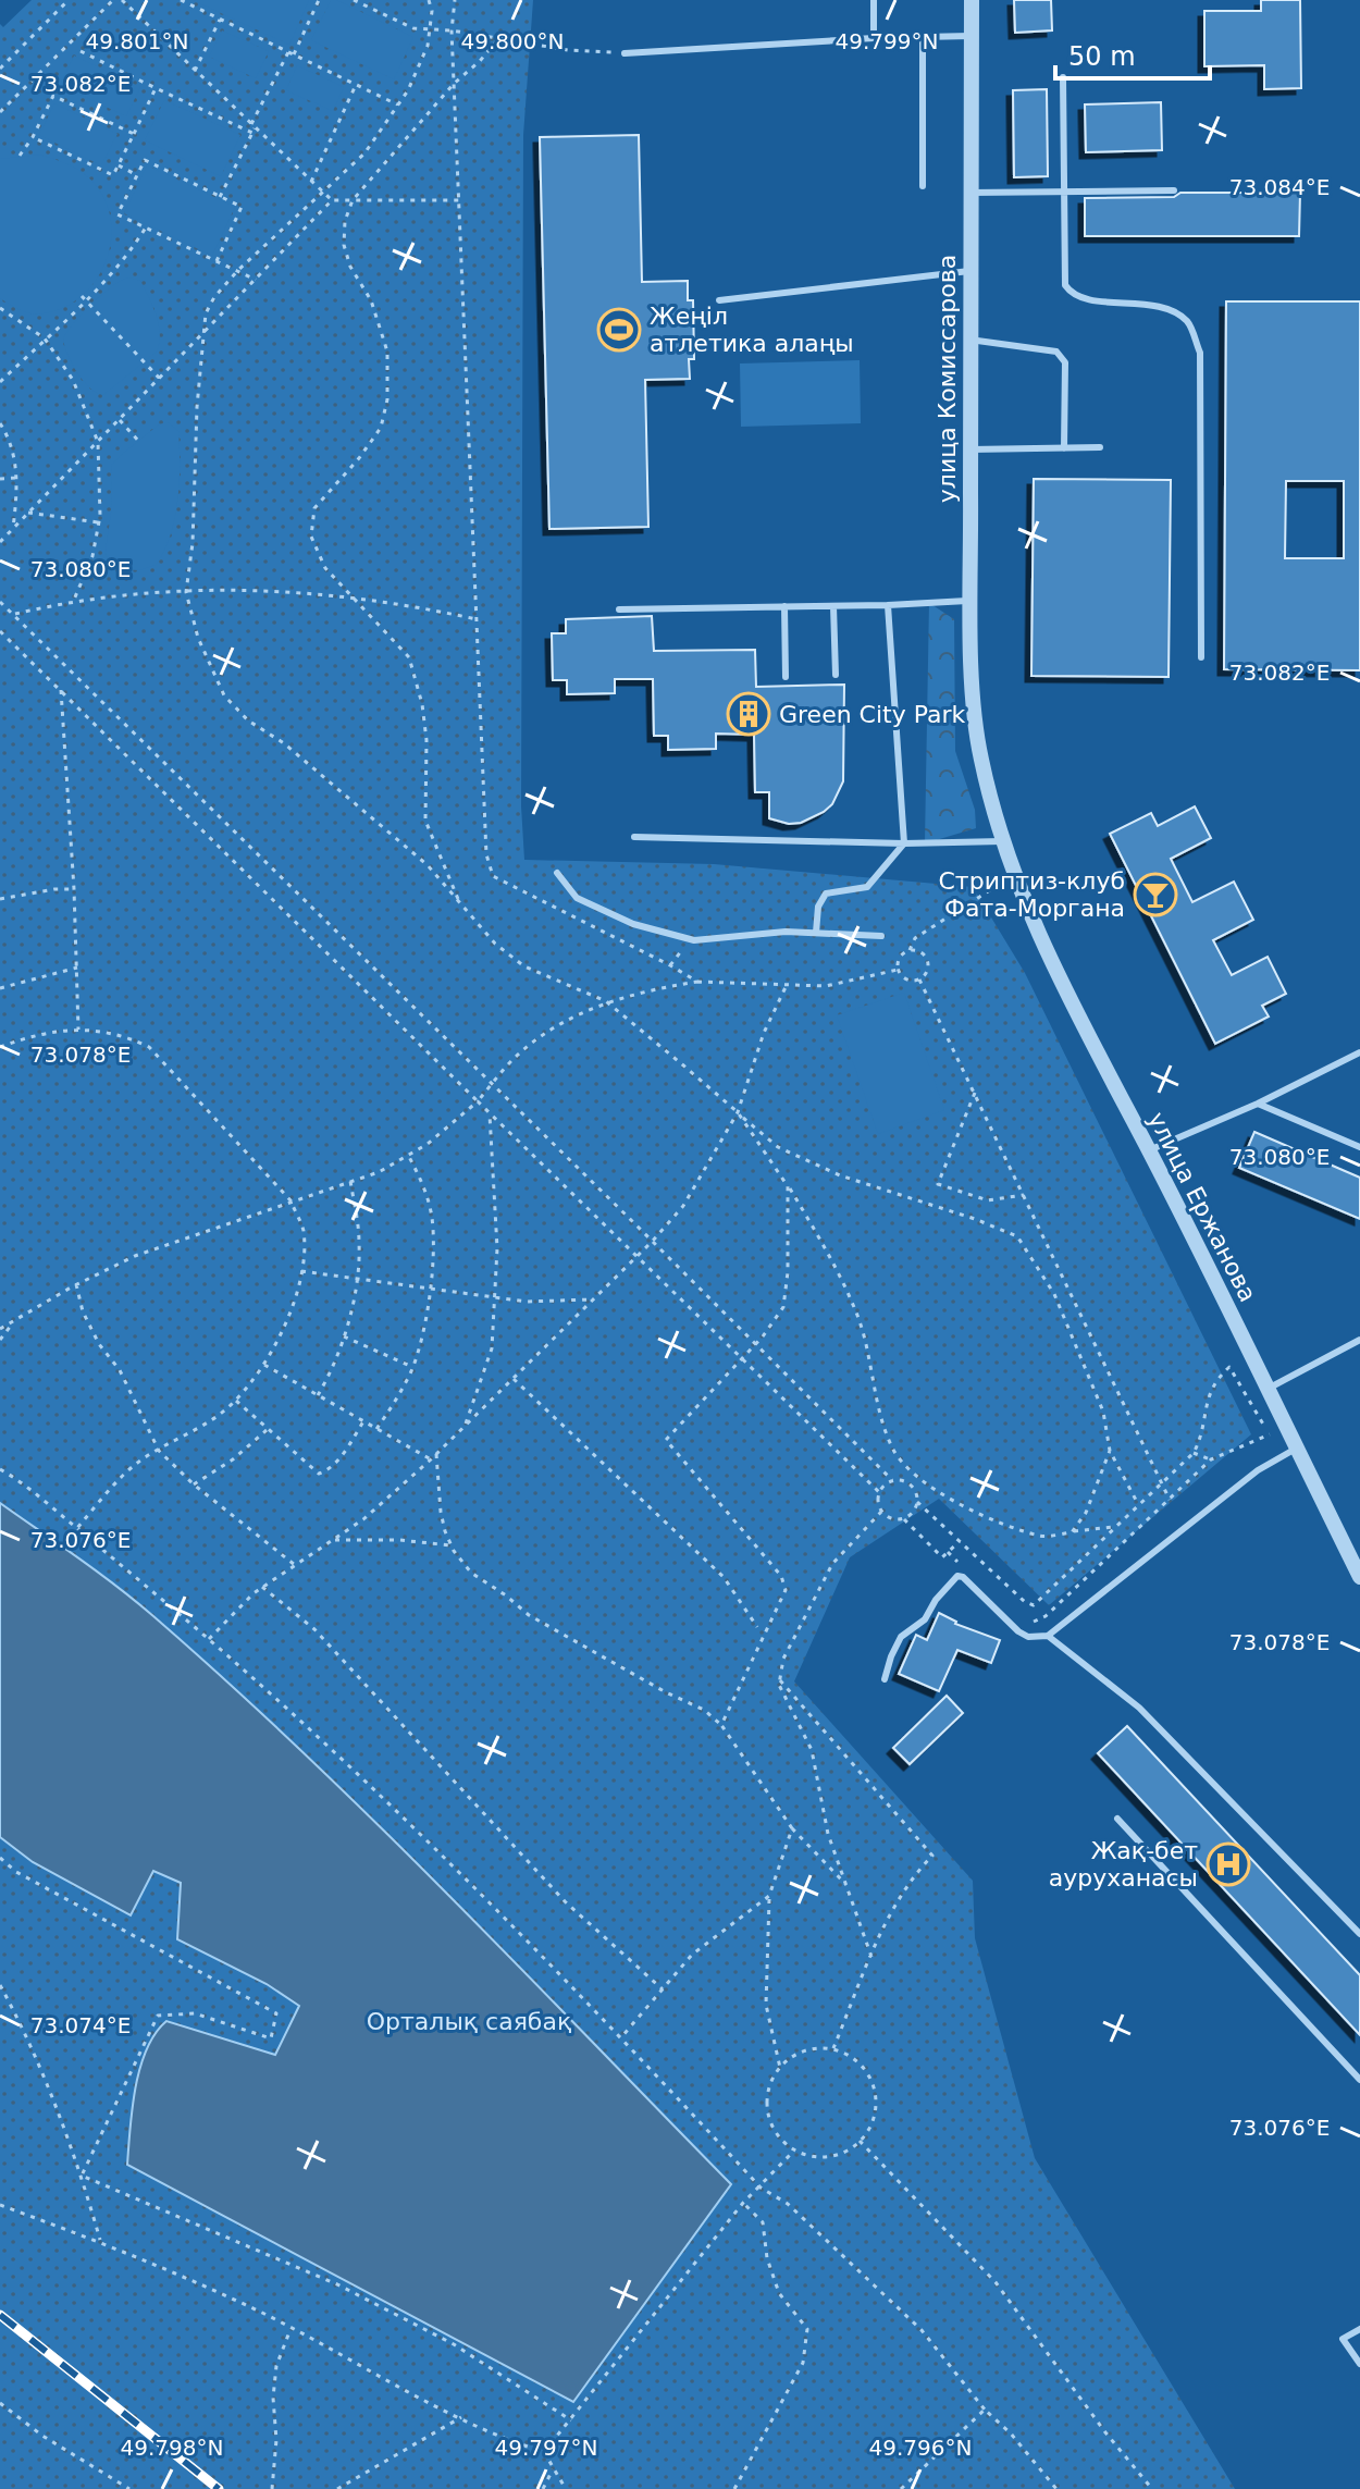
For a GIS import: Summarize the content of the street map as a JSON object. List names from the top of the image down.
{
  "streets": {
    "street": ["улица Комиссарова", "улица Ержанова"]
  },
  "crossings": [
    ["улица Комиссарова", "улица Ержанова"]
  ],
  "parks": ["Орталық саябақ"],
  "places": {
    "sports": ["Жеңіл атлетика алаңы"],
    "building": ["Green City Park"],
    "bar": ["Стриптиз-клуб Фата-Моргана"],
    "hospital": ["Жақ-бет ауруханасы"]
  },
  "scale_bar": "50 m",
  "coordinates": [
    "49.801°N",
    "49.800°N",
    "49.799°N",
    "73.082°E",
    "73.084°E",
    "73.080°E",
    "73.078°E",
    "73.076°E",
    "73.074°E",
    "49.798°N",
    "49.797°N",
    "49.796°N"
  ]
}
